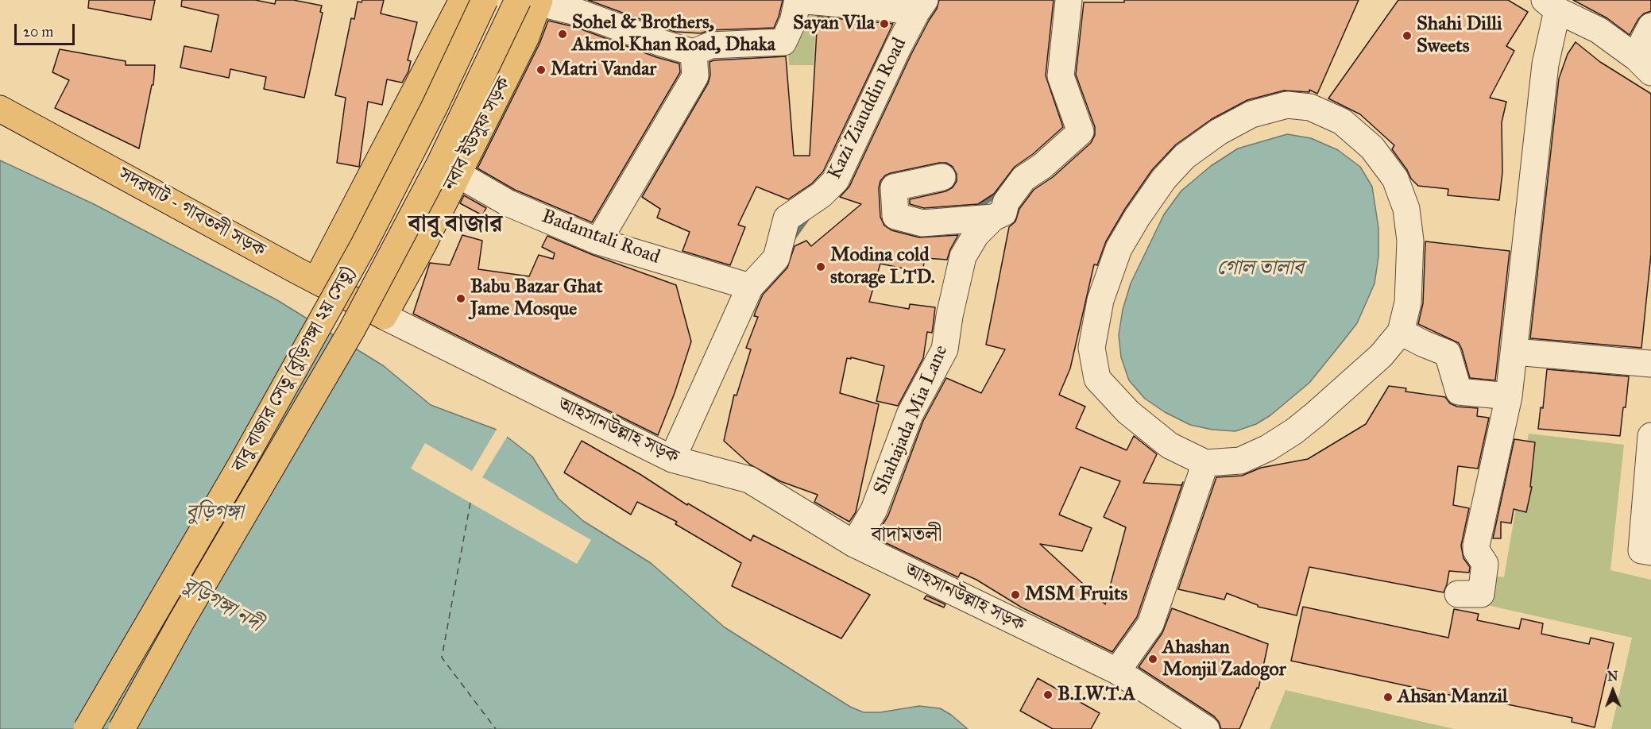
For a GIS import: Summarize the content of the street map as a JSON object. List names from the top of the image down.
{
  "streets": {
    "highway": ["নবাব ইউসুফ সড়ক", "সদরঘাট - গাবতলী সড়ক", "বাবু বাজার সেতু (বুড়িগঙ্গা ২য় সেতু)"],
    "street": [
      "Kazi Ziauddin Road",
      "Badamtali Road",
      "Shahajada Mia Lane",
      "আহসানউল্লাহ সড়ক"
    ]
  },
  "crossings": [
    ["Kazi Ziauddin Road", "Badamtali Road"],
    ["Kazi Ziauddin Road", "আহসানউল্লাহ সড়ক"],
    ["নবাব ইউসুফ সড়ক", "সদরঘাট - গাবতলী সড়ক"],
    ["নবাব ইউসুফ সড়ক", "Badamtali Road"],
    ["নবাব ইউসুফ সড়ক", "বাবু বাজার সেতু (বুড়িগঙ্গা ২য় সেতু)"],
    ["নবাব ইউসুফ সড়ক", "আহসানউল্লাহ সড়ক"],
    ["সদরঘাট - গাবতলী সড়ক", "আহসানউল্লাহ সড়ক"],
    ["Shahajada Mia Lane", "আহসানউল্লাহ সড়ক"]
  ],
  "districts": ["বাবু বাজার", "বাদামতলী"],
  "water": ["গোল তালাব", "বুড়িগঙ্গা", "বুড়িগঙ্গা নদী"],
  "places": [
    "Sayan Vila",
    "Sohel & Brothers, Akmol Khan Road, Dhaka",
    "Shahi Dilli Sweets",
    "Matri Vandar",
    "Modina cold storage LTD.",
    "Babu Bazar Ghat Jame Mosque",
    "MSM Fruits",
    "Ahashan Monjil Zadogor",
    "B.I.W.T.A",
    "Ahsan Manzil"
  ],
  "scale_bar": "20 m",
  "north": "top"
}
